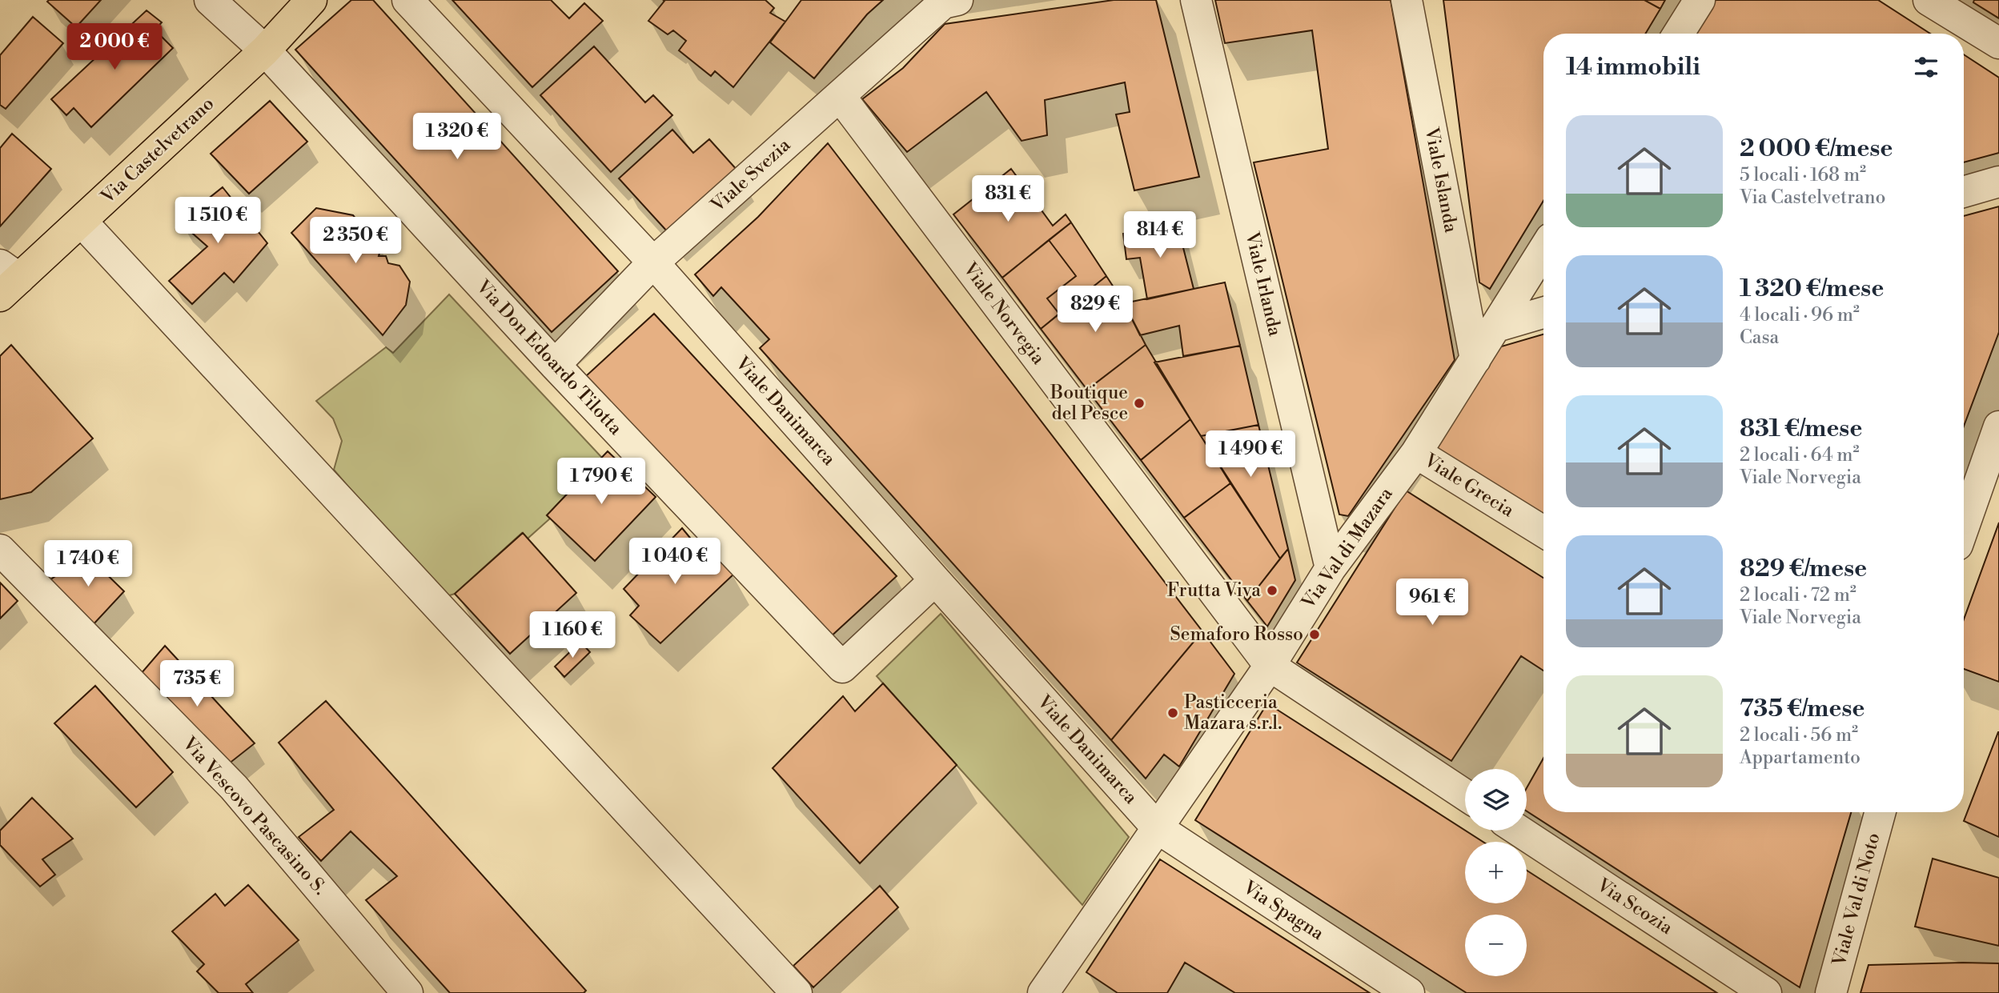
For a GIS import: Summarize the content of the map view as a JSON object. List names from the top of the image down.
{
  "streets": {
    "main road": ["Via Castelvetrano"],
    "street": [
      "Viale Svezia",
      "Viale Islanda",
      "Viale Irlanda",
      "Viale Norvegia",
      "Via Don Edoardo Tilotta",
      "Viale Danimarca",
      "Viale Grecia",
      "Via Val di Mazara",
      "Via Vescovo Pascasino S.",
      "Viale Val di Noto",
      "Via Scozia",
      "Via Spagna"
    ]
  },
  "crossings": [
    ["Via Castelvetrano", "Via Don Edoardo Tilotta"],
    ["Viale Svezia", "Viale Norvegia"],
    ["Viale Svezia", "Via Don Edoardo Tilotta"],
    ["Viale Svezia", "Viale Danimarca"],
    ["Viale Islanda", "Via Val di Mazara"],
    ["Viale Irlanda", "Via Val di Mazara"],
    ["Viale Norvegia", "Via Val di Mazara"],
    ["Via Don Edoardo Tilotta", "Viale Danimarca"],
    ["Viale Danimarca", "Via Val di Mazara"],
    ["Viale Danimarca", "Via Spagna"],
    ["Viale Grecia", "Via Val di Mazara"],
    ["Via Val di Mazara", "Via Spagna"]
  ],
  "places": [
    "Boutique del Pesce",
    "Frutta Viva",
    "Semaforo Rosso",
    "Pasticceria Mazara s.r.l."
  ],
  "page": {
    "price": [
      "2 000 €",
      "1 320 €",
      "831 €",
      "1 510 €",
      "814 €",
      "2 350 €",
      "829 €",
      "1 490 €",
      "1 790 €",
      "1 040 €",
      "1 740 €",
      "961 €",
      "1 160 €",
      "735 €"
    ],
    "heading": "14 immobili",
    "list": [
      {
        "name": "2 000 €/mese",
        "note": "5 locali · 168 m² · Via Castelvetrano"
      },
      {
        "name": "1 320 €/mese",
        "note": "4 locali · 96 m² · Casa"
      },
      {
        "name": "831 €/mese",
        "note": "2 locali · 64 m² · Viale Norvegia"
      },
      {
        "name": "829 €/mese",
        "note": "2 locali · 72 m² · Viale Norvegia"
      },
      {
        "name": "735 €/mese",
        "note": "2 locali · 56 m² · Appartamento"
      }
    ],
    "map_buttons": ["+", "−"]
  }
}
